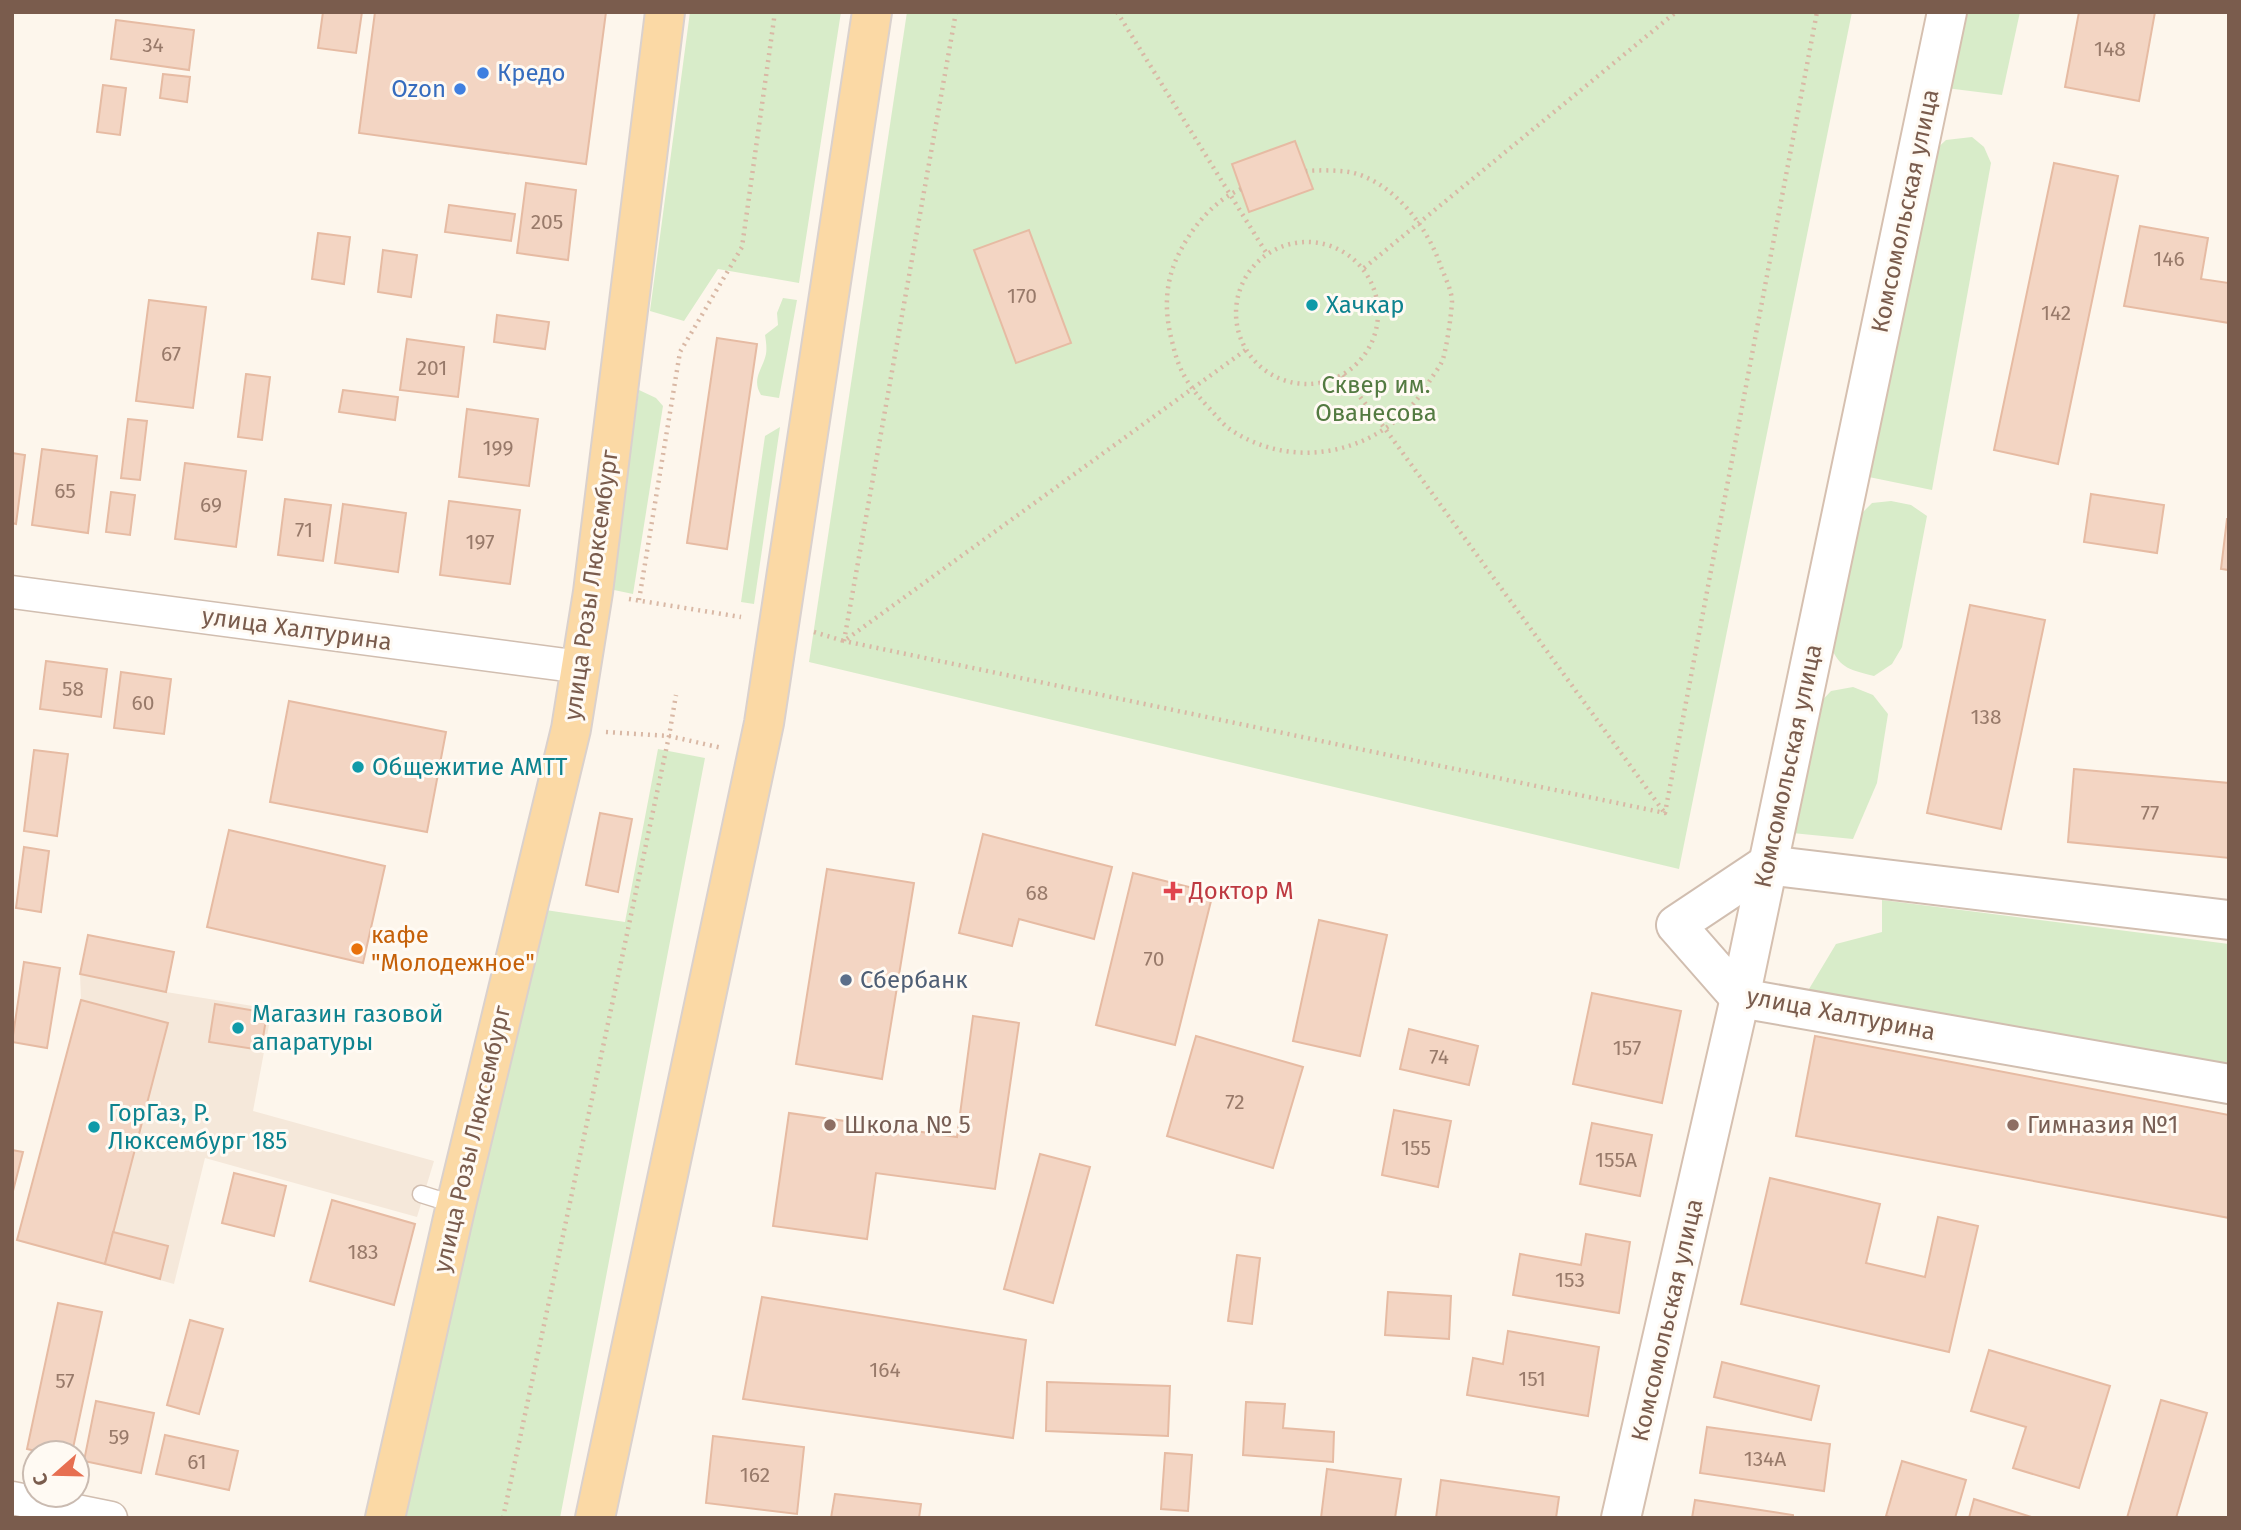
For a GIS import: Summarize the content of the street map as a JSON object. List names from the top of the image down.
{
  "streets": {
    "main road": ["Комсомольская улица", "улица Розы Люксембург", "улица Халтурина"]
  },
  "crossings": [
    ["Комсомольская улица", "улица Халтурина"],
    ["улица Розы Люксембург", "улица Халтурина"]
  ],
  "parks": ["Сквер им. Ованесова"],
  "places": {
    "other": [
      "Кредо",
      "Ozon",
      "Хачкар",
      "Общежитие АМТТ",
      "кафе \"Молодежное\"",
      "Сбербанк",
      "Магазин газовой апаратуры",
      "Школа № 5",
      "Гимназия №1",
      "ГорГаз, Р. Люксембург 185"
    ],
    "health": ["Доктор М"]
  },
  "house_numbers": [
    "34",
    "148",
    "205",
    "146",
    "170",
    "142",
    "67",
    "201",
    "199",
    "65",
    "69",
    "71",
    "197",
    "58",
    "60",
    "138",
    "77",
    "68",
    "70",
    "157",
    "74",
    "72",
    "155",
    "155А",
    "183",
    "153",
    "164",
    "151",
    "57",
    "59",
    "134А",
    "61",
    "162"
  ],
  "north": "left"
}
